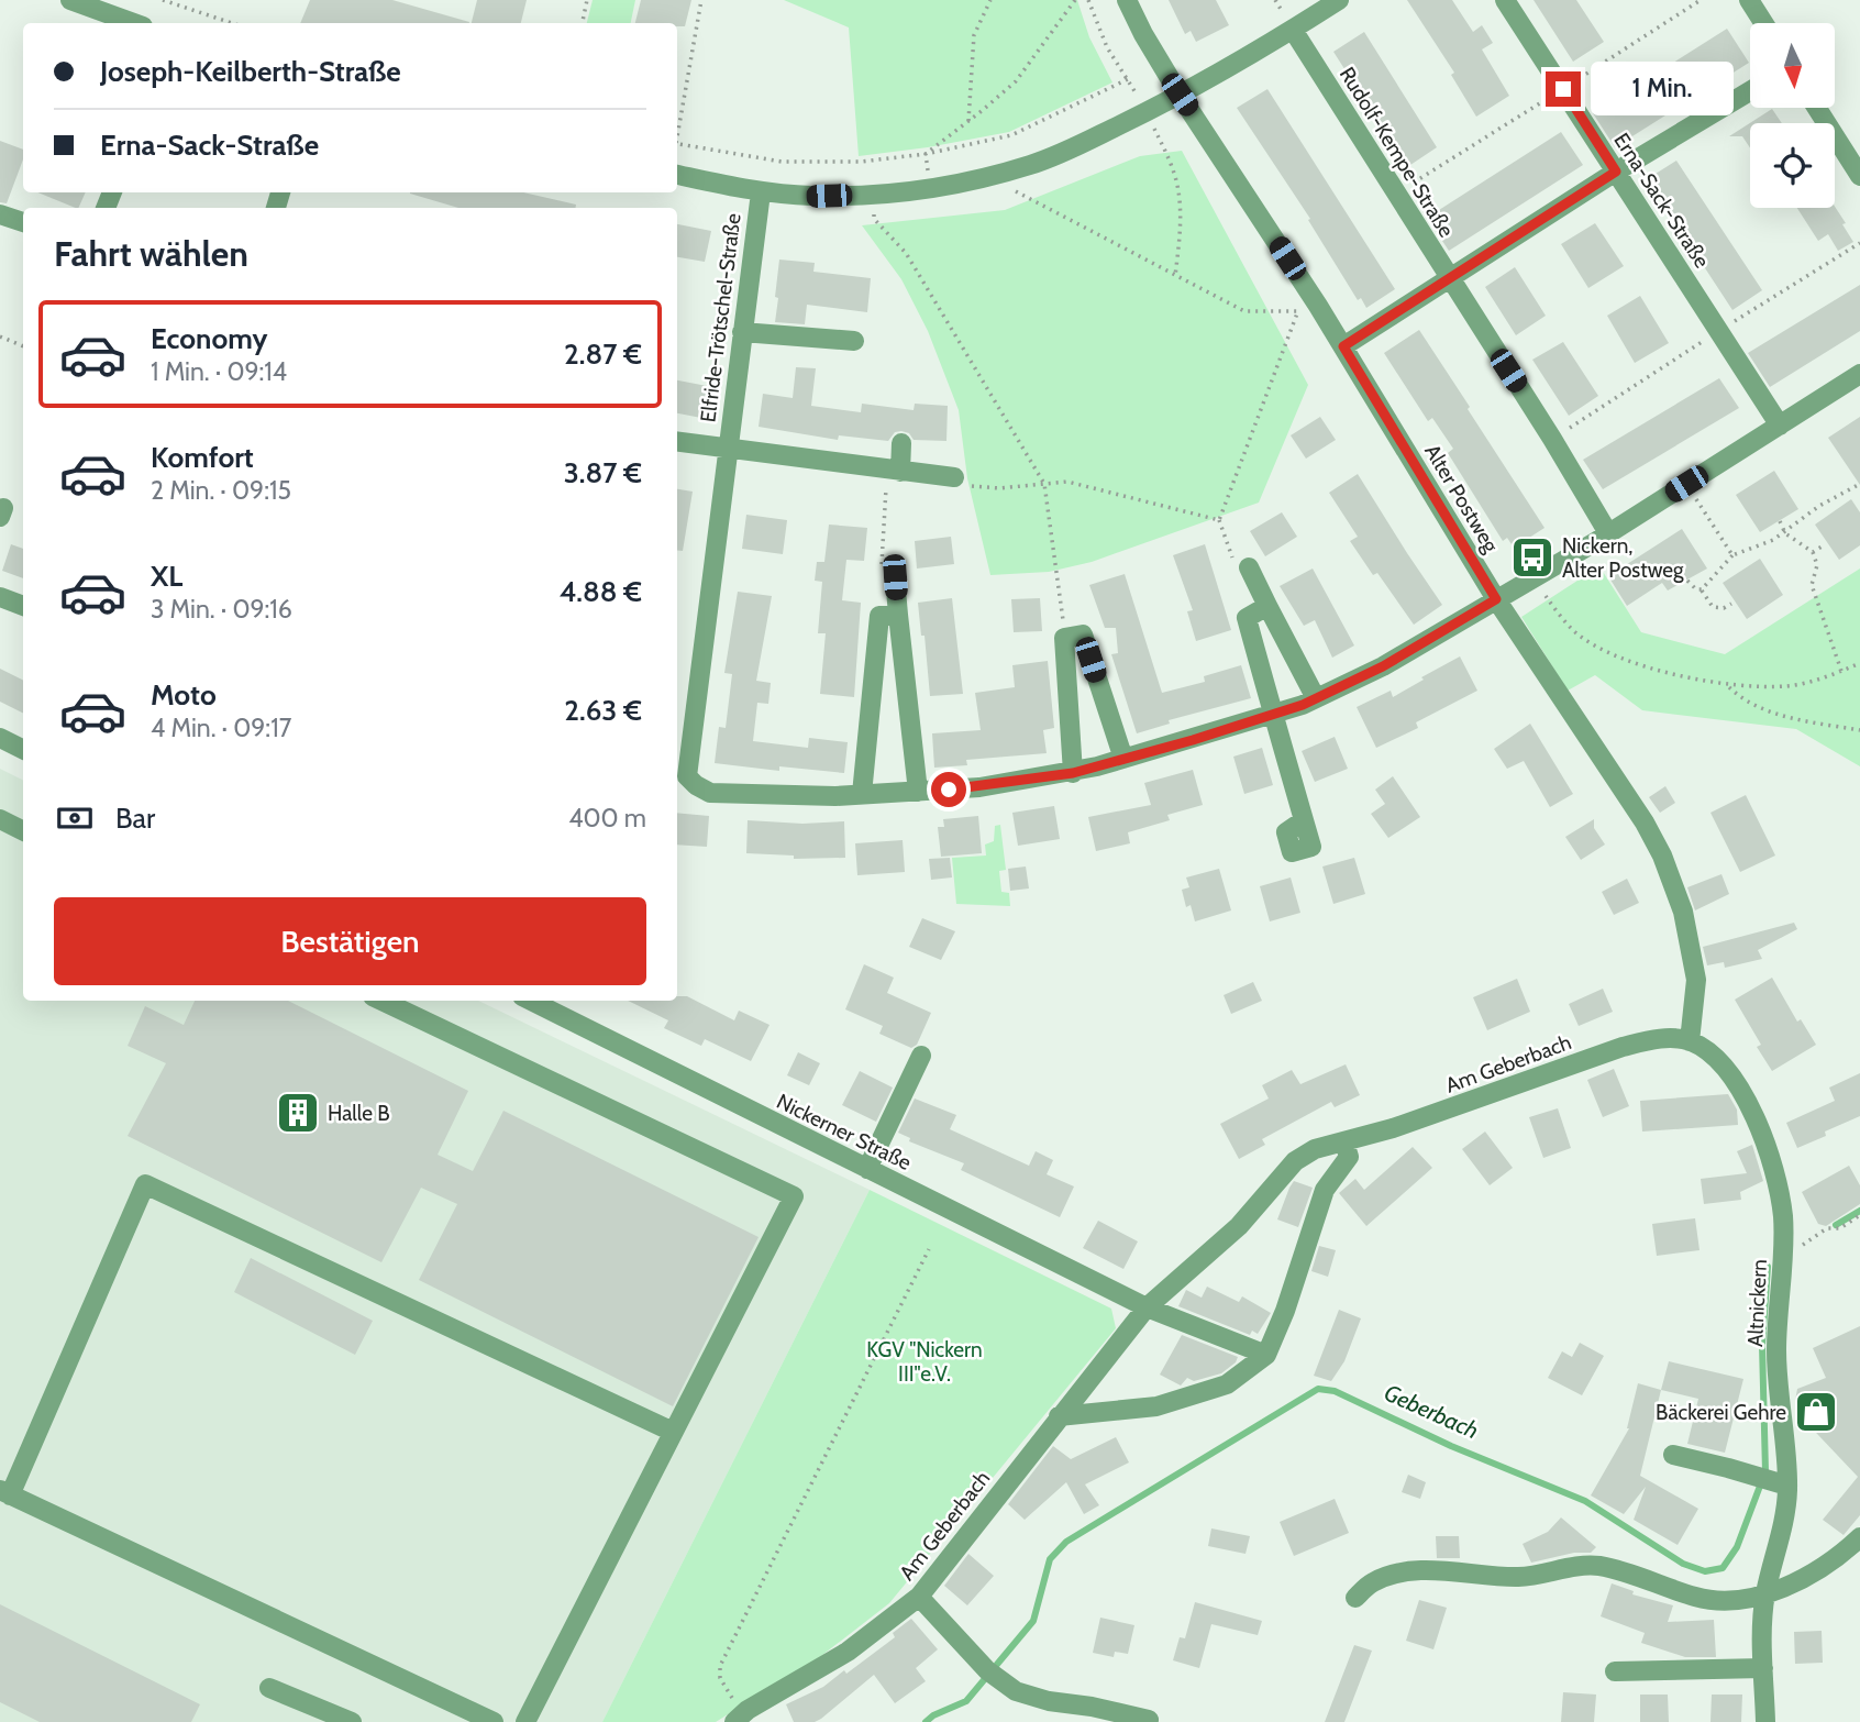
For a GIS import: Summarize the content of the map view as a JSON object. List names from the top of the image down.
{
  "streets": {
    "street": [
      "Rudolf-Kempe-Straße",
      "Erna-Sack-Straße",
      "Elfride-Trötschel-Straße",
      "Alter Postweg",
      "Am Geberbach",
      "Nickerner Straße",
      "Altnickern"
    ]
  },
  "crossings": [
    ["Alter Postweg", "Am Geberbach"],
    ["Alter Postweg", "Altnickern"],
    ["Am Geberbach", "Nickerner Straße"],
    ["Am Geberbach", "Altnickern"]
  ],
  "water": ["Geberbach"],
  "parks": ["KGV \"Nickern III\"e.V."],
  "places": {
    "bus stop": ["Nickern, Alter Postweg"],
    "building": ["Halle B"],
    "shop": ["Bäckerei Gehre"]
  },
  "north": "bottom",
  "page": {
    "banner": ["Joseph-Keilberth-Straße", "Erna-Sack-Straße"],
    "bubble": "1 Min.",
    "heading": "Fahrt wählen",
    "list": [
      {
        "name": "Economy",
        "note": "1 Min. · 09:14",
        "value": "2.87 €"
      },
      {
        "name": "Komfort",
        "note": "2 Min. · 09:15",
        "value": "3.87 €"
      },
      {
        "name": "XL",
        "note": "3 Min. · 09:16",
        "value": "4.88 €"
      },
      {
        "name": "Moto",
        "note": "4 Min. · 09:17",
        "value": "2.63 €"
      }
    ],
    "pay": ["Bar", "400 m"],
    "buttons": "Bestätigen"
  }
}
